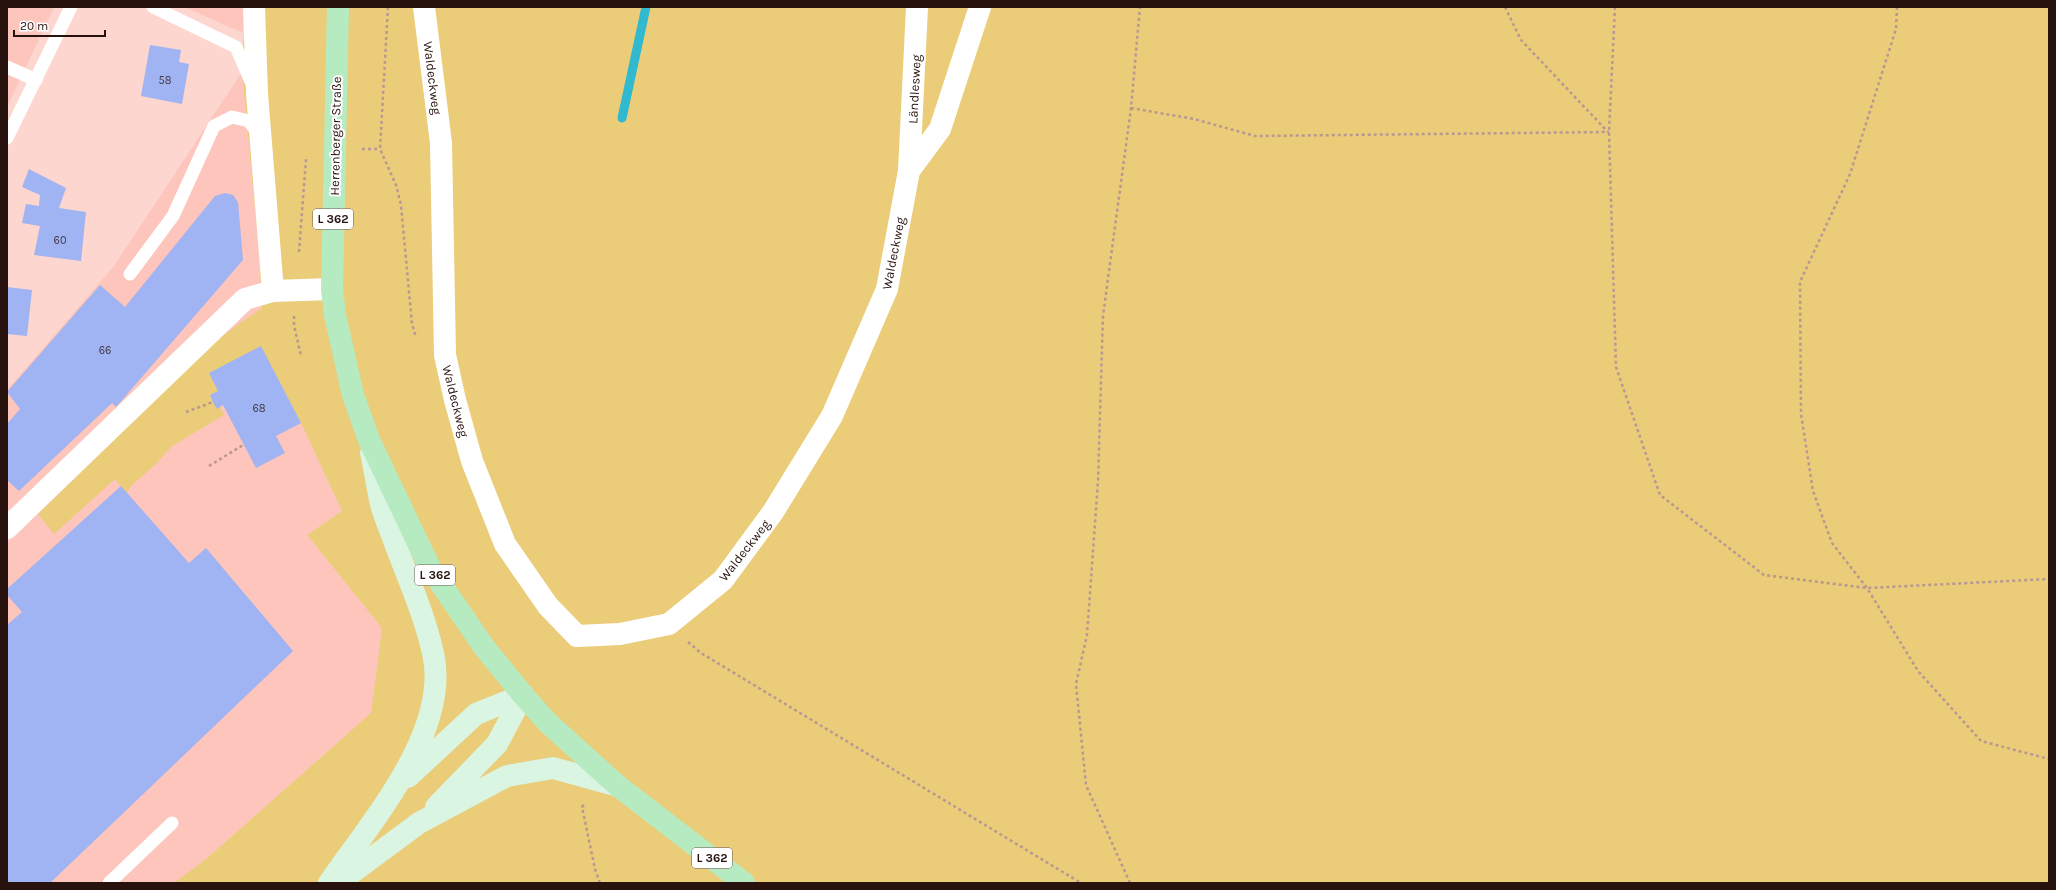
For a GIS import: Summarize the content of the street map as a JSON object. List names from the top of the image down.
{
  "streets": {
    "main road": ["Herrenberger Straße", "L 362"],
    "street": ["Waldeckweg", "Ländlesweg"]
  },
  "crossings": [
    ["Waldeckweg", "Ländlesweg"],
    ["Herrenberger Straße", "L 362"]
  ],
  "house_numbers": [
    "58",
    "60",
    "66",
    "68"
  ],
  "scale_bar": "20 m"
}
